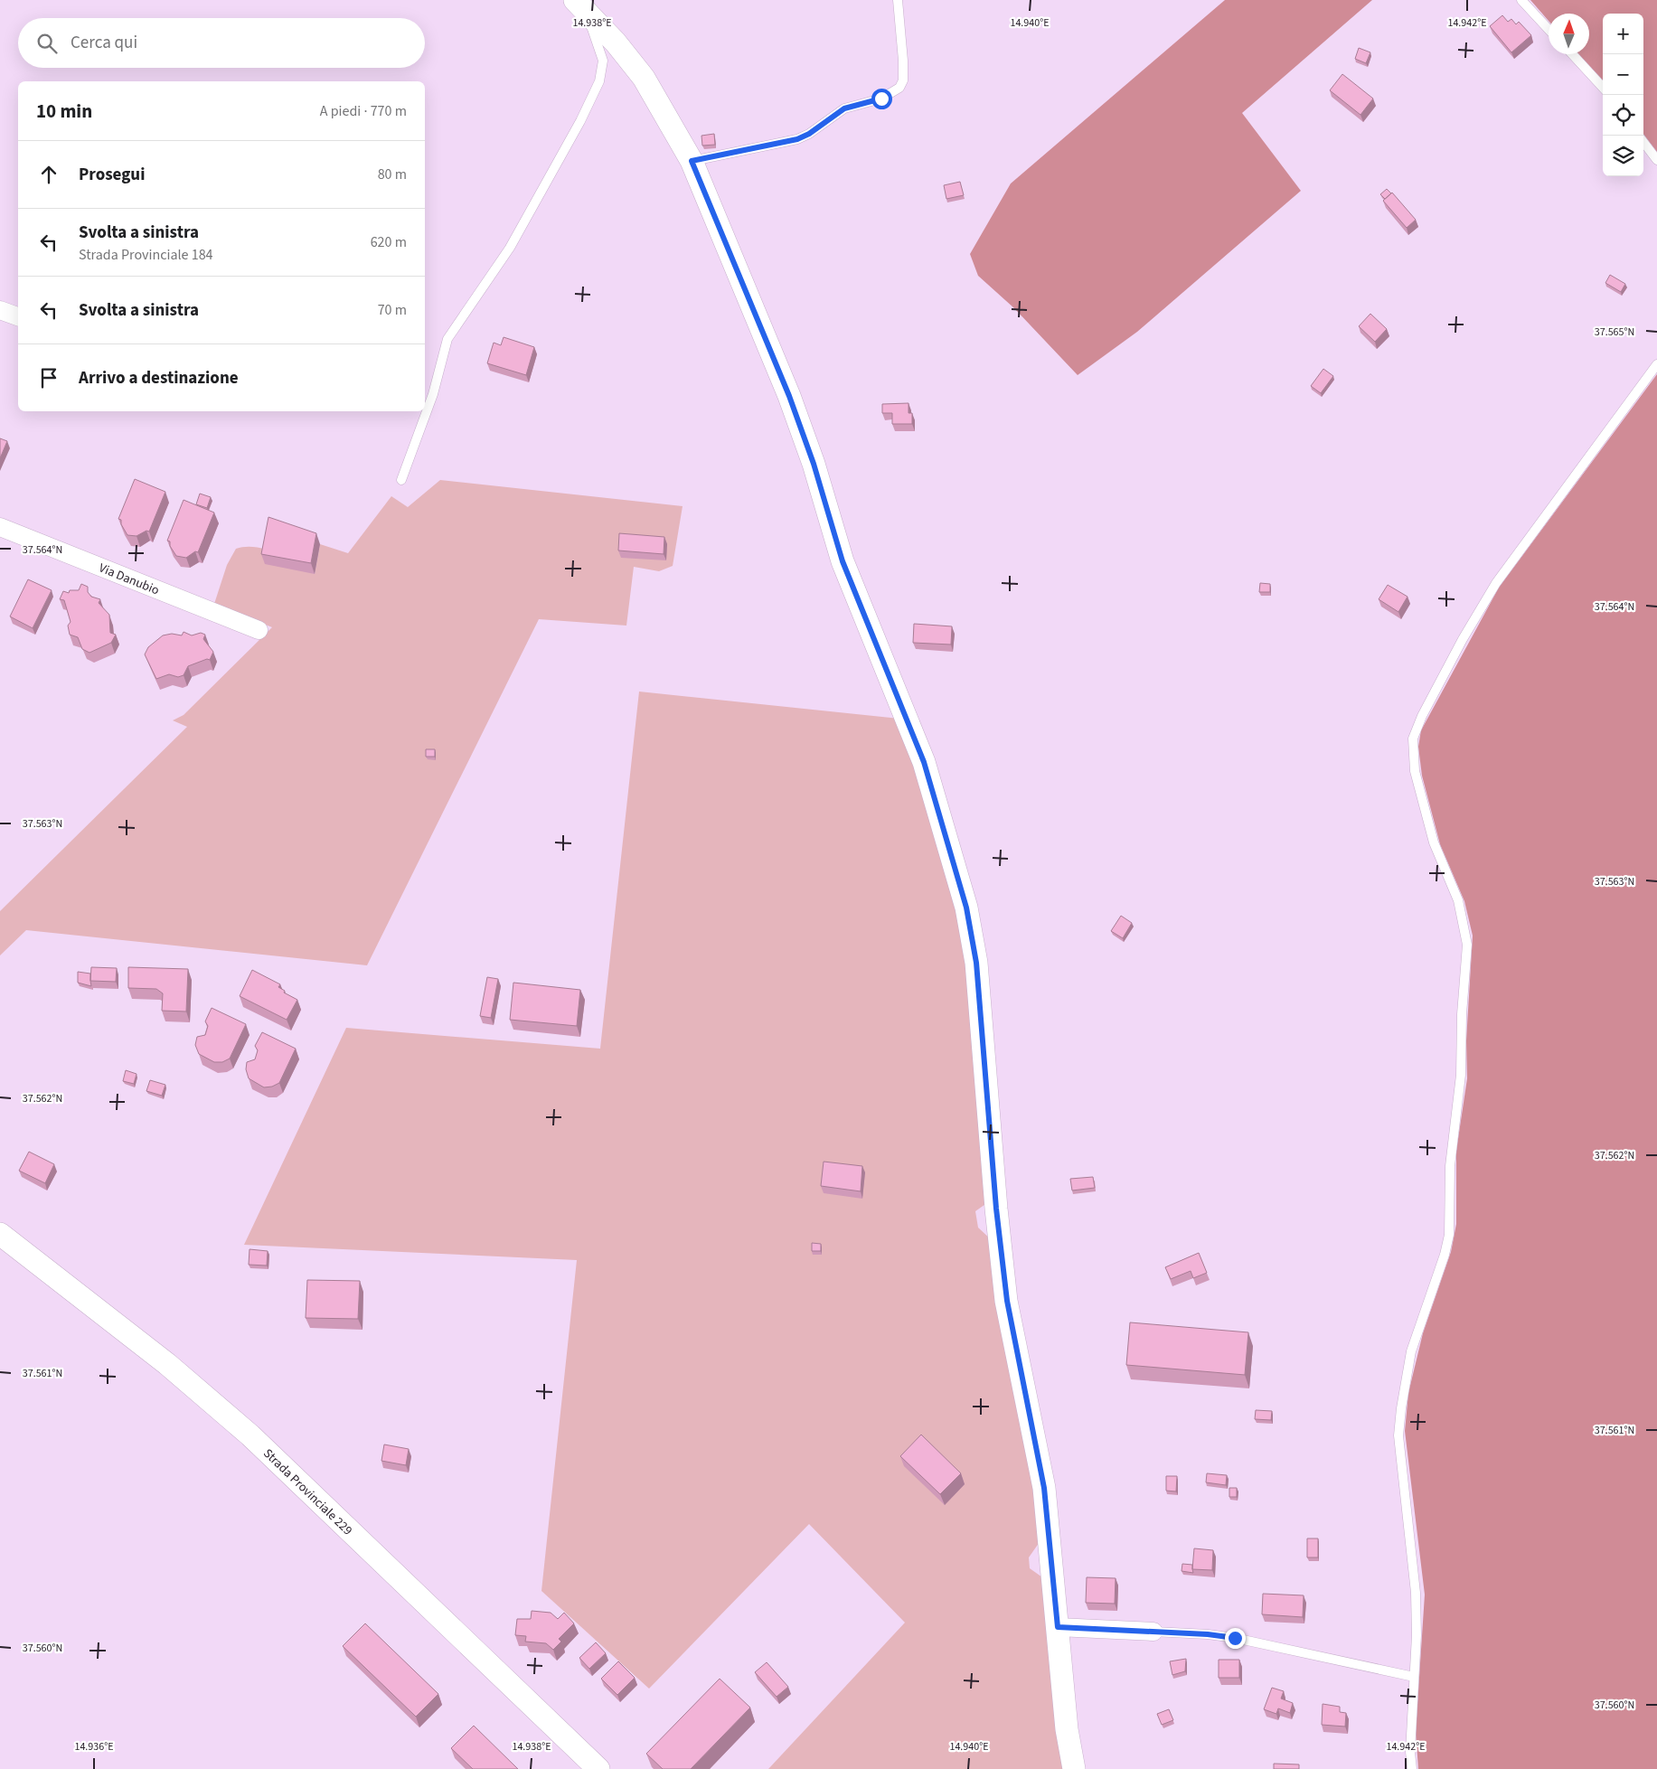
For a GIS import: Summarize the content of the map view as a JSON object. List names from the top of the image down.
{
  "streets": {
    "street": ["Via Danubio", "Strada Provinciale 229"]
  },
  "north": "top",
  "page": {
    "map_buttons": ["+", "−"],
    "search": "Cerca qui",
    "heading": ["10 min", "A piedi · 770 m"],
    "list": [
      ["Prosegui", "80 m"],
      ["Svolta a sinistra", "Strada Provinciale 184", "620 m"],
      ["Svolta a sinistra", "70 m"],
      "Arrivo a destinazione"
    ]
  },
  "coordinates": [
    "14.938°E",
    "14.940°E",
    "14.942°E",
    "37.565°N",
    "37.564°N",
    "37.563°N",
    "37.562°N",
    "37.561°N",
    "37.560°N",
    "14.936°E"
  ]
}
